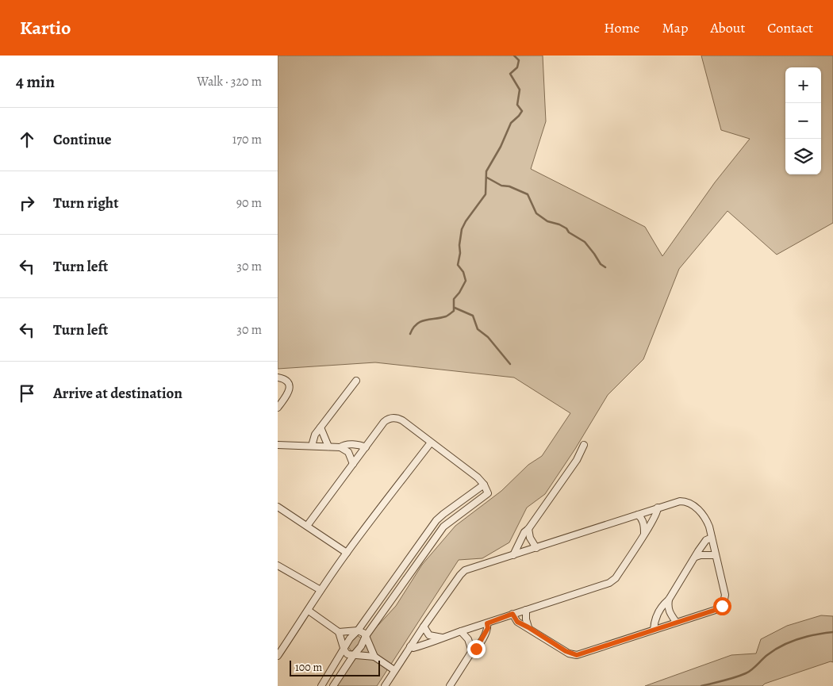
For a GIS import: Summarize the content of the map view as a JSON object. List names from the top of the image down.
{
  "scale_bar": "100 m",
  "page": {
    "header": "Kartio",
    "nav": [
      "Home",
      "Map",
      "About",
      "Contact"
    ],
    "heading": ["4 min", "Walk · 320 m"],
    "map_buttons": ["+", "−"],
    "list": [
      ["Continue", "170 m"],
      ["Turn right", "90 m"],
      ["Turn left", "30 m"],
      ["Turn left", "30 m"],
      "Arrive at destination"
    ],
    "scale": "100 m"
  }
}
